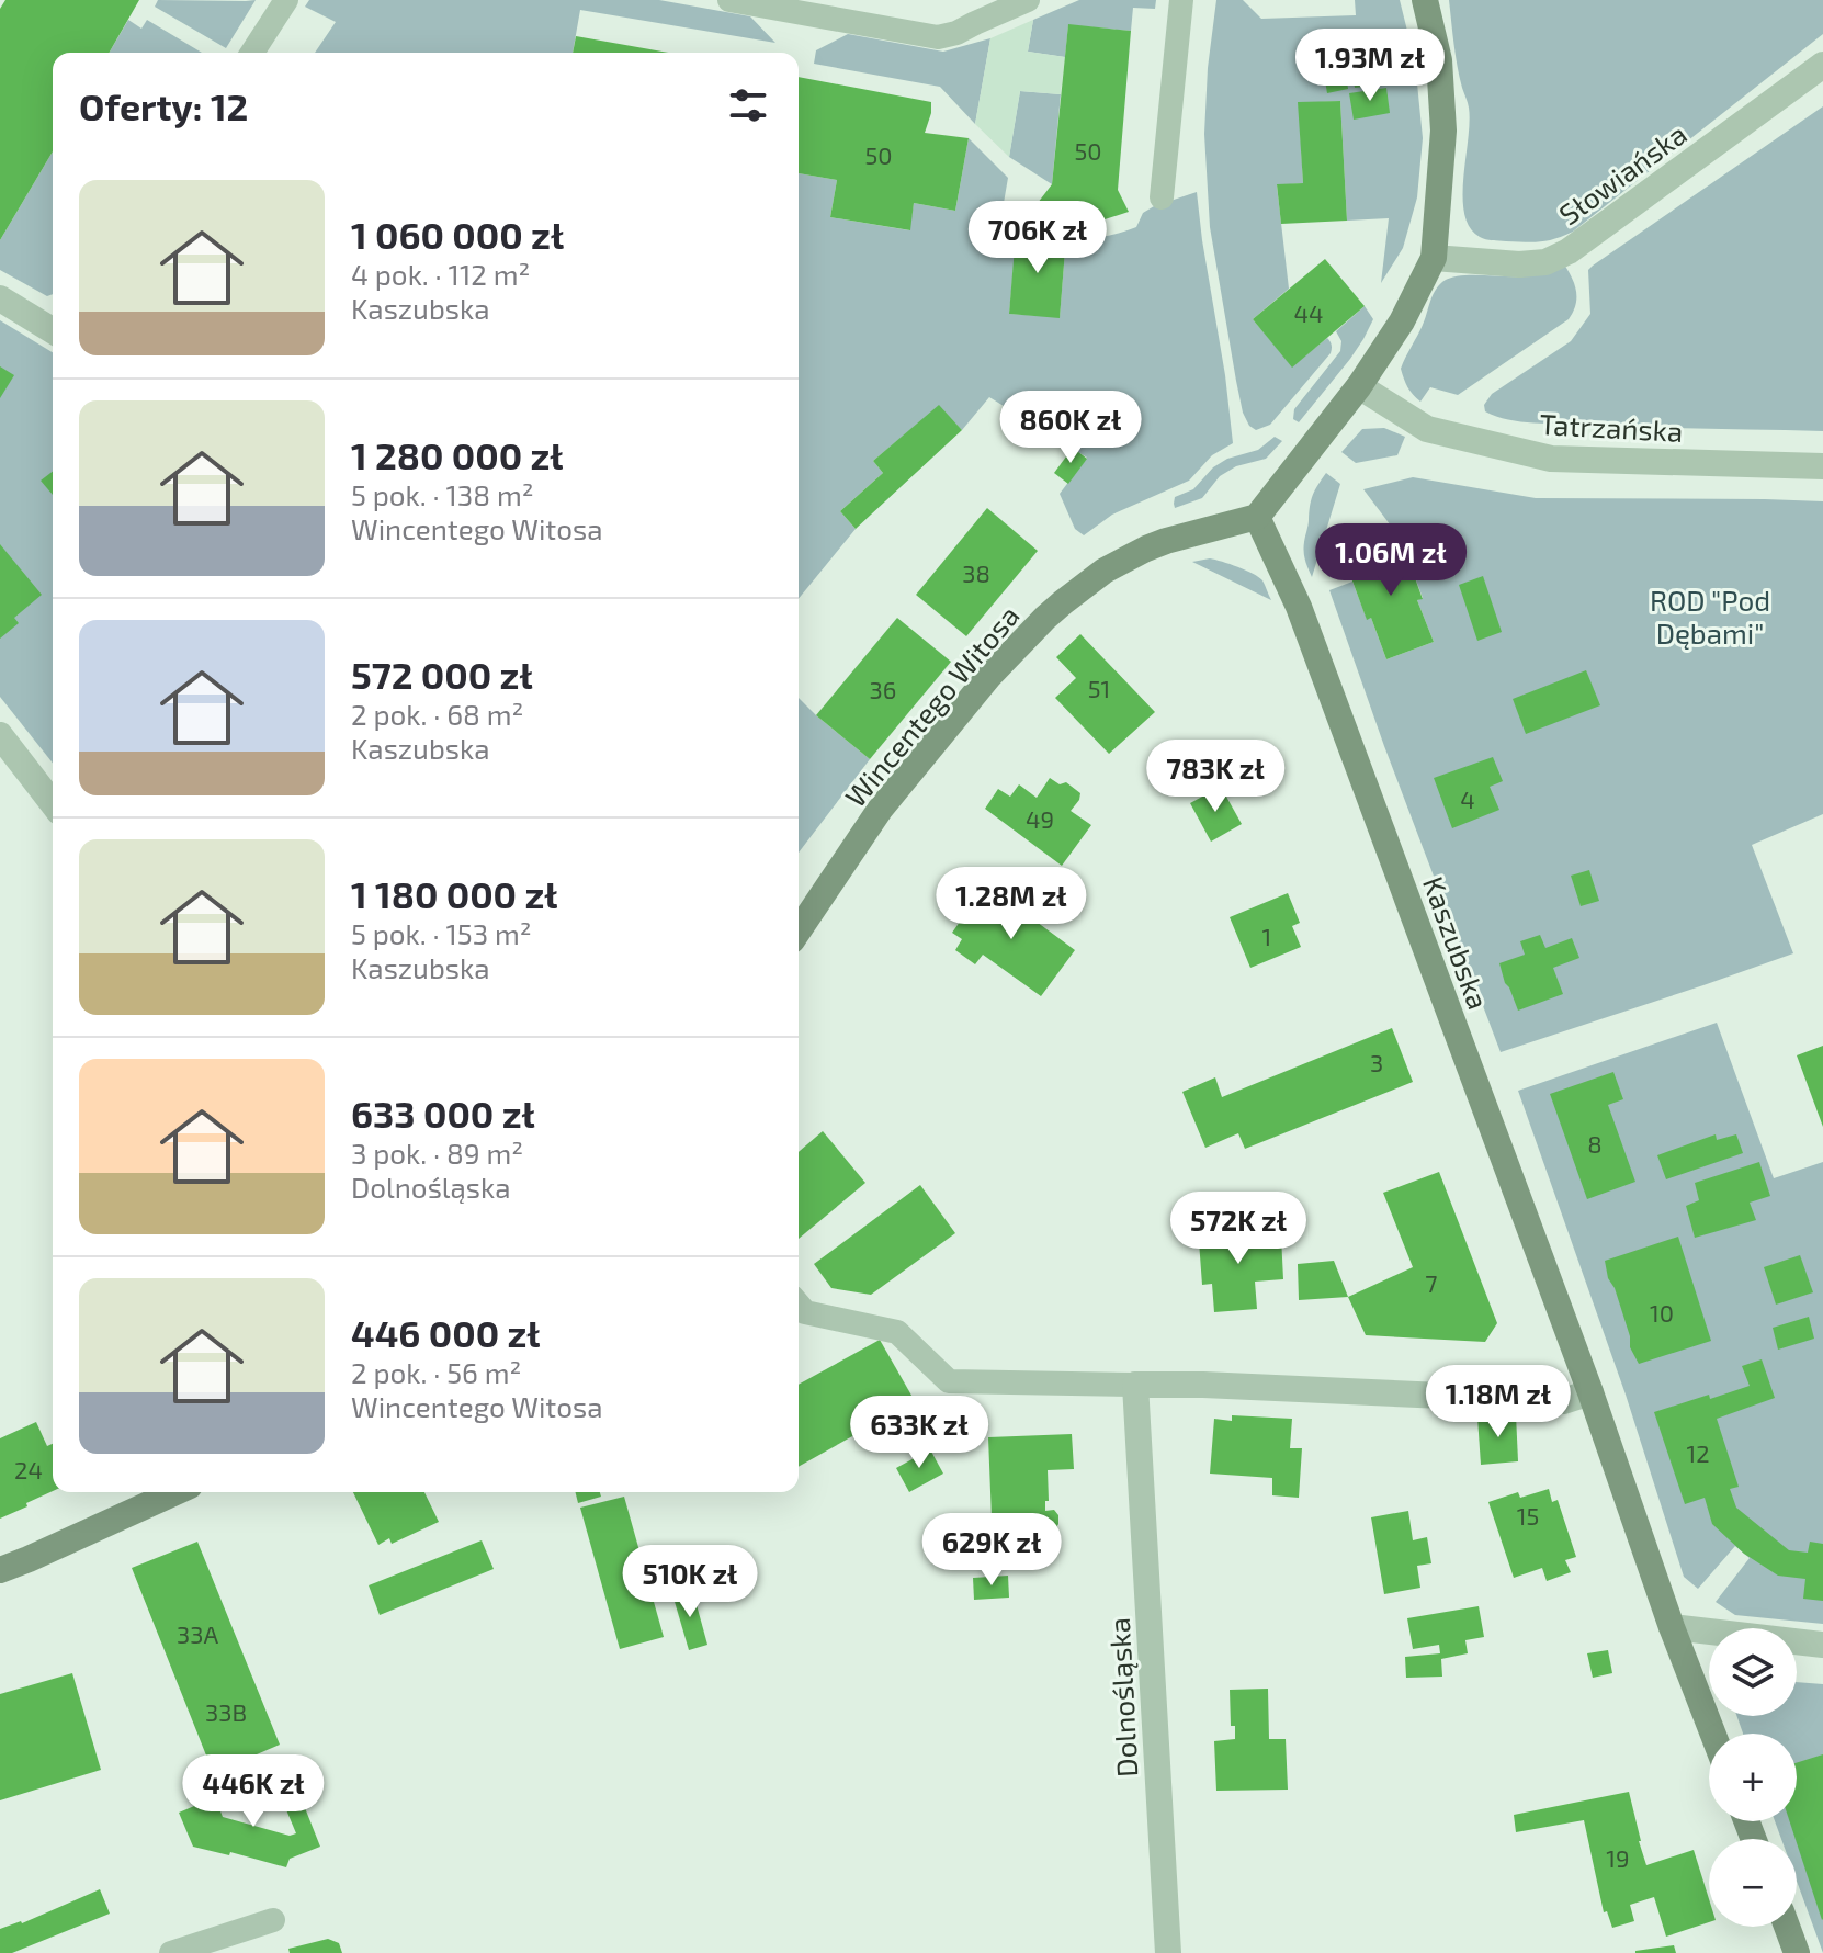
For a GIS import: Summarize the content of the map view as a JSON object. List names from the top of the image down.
{
  "streets": {
    "street": [
      "Słowiańska",
      "Tatrzańska",
      "Wincentego Witosa",
      "Kaszubska",
      "Dolnośląska"
    ]
  },
  "crossings": [
    ["Wincentego Witosa", "Kaszubska"]
  ],
  "parks": ["ROD \"Pod Dębami\""],
  "house_numbers": [
    "50",
    "50",
    "44",
    "38",
    "51",
    "36",
    "4",
    "49",
    "1",
    "3",
    "8",
    "7",
    "10",
    "12",
    "24",
    "15",
    "33A",
    "33B",
    "19"
  ],
  "page": {
    "price": [
      "1.93M zł",
      "706K zł",
      "860K zł",
      "1.06M zł",
      "783K zł",
      "1.28M zł",
      "572K zł",
      "1.18M zł",
      "633K zł",
      "629K zł",
      "510K zł",
      "446K zł"
    ],
    "heading": "Oferty: 12",
    "list": [
      {
        "name": "1 060 000 zł",
        "note": "4 pok. · 112 m² · Kaszubska"
      },
      {
        "name": "1 280 000 zł",
        "note": "5 pok. · 138 m² · Wincentego Witosa"
      },
      {
        "name": "572 000 zł",
        "note": "2 pok. · 68 m² · Kaszubska"
      },
      {
        "name": "1 180 000 zł",
        "note": "5 pok. · 153 m² · Kaszubska"
      },
      {
        "name": "633 000 zł",
        "note": "3 pok. · 89 m² · Dolnośląska"
      },
      {
        "name": "446 000 zł",
        "note": "2 pok. · 56 m² · Wincentego Witosa"
      }
    ],
    "map_buttons": ["+", "−"]
  }
}
